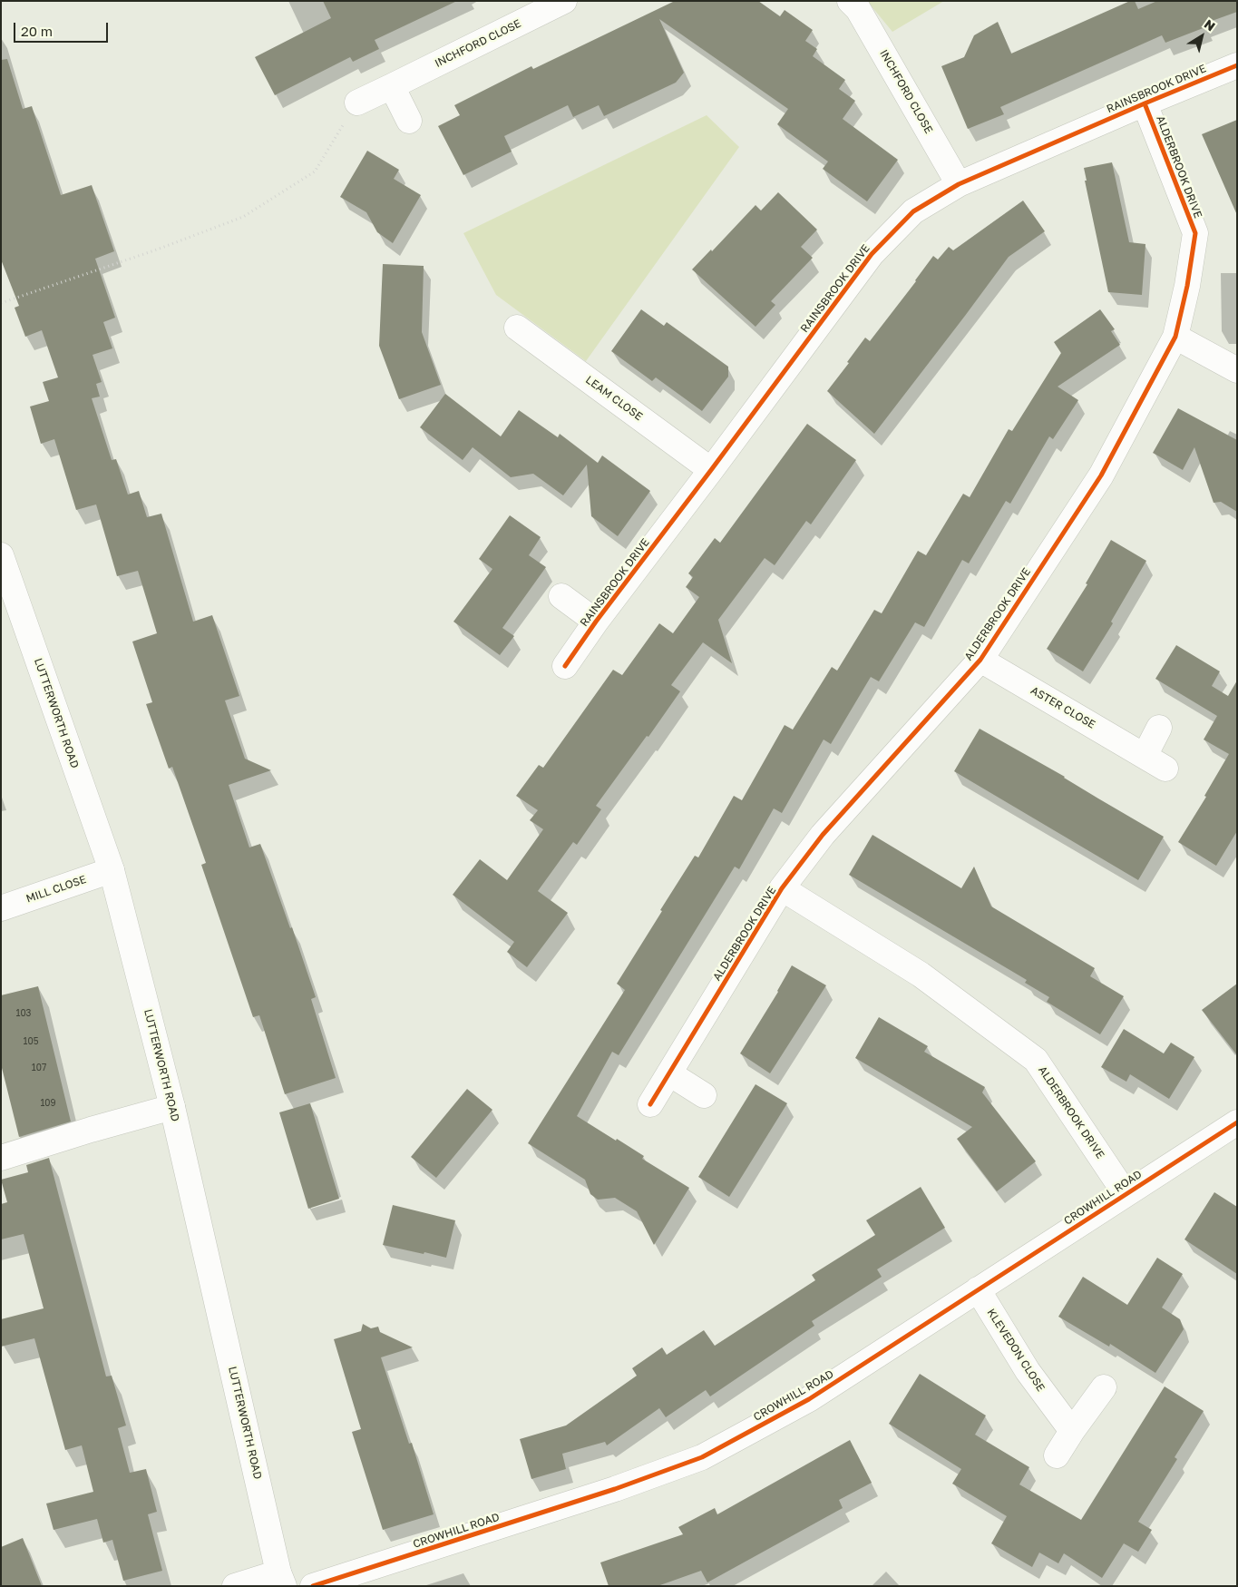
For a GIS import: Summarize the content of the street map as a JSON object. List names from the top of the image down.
{
  "streets": {
    "street": [
      "INCHFORD CLOSE",
      "RAINSBROOK DRIVE",
      "ALDERBROOK DRIVE",
      "LEAM CLOSE",
      "ASTER CLOSE",
      "LUTTERWORTH ROAD",
      "MILL CLOSE",
      "CROWHILL ROAD",
      "KLEVEDON CLOSE"
    ]
  },
  "crossings": [
    ["INCHFORD CLOSE", "RAINSBROOK DRIVE"],
    ["RAINSBROOK DRIVE", "ALDERBROOK DRIVE"],
    ["RAINSBROOK DRIVE", "LEAM CLOSE"],
    ["ALDERBROOK DRIVE", "ASTER CLOSE"],
    ["ALDERBROOK DRIVE", "CROWHILL ROAD"],
    ["LUTTERWORTH ROAD", "MILL CLOSE"],
    ["CROWHILL ROAD", "KLEVEDON CLOSE"]
  ],
  "house_numbers": [
    "103",
    "105",
    "107",
    "109"
  ],
  "scale_bar": "20 m",
  "north": "top right"
}
